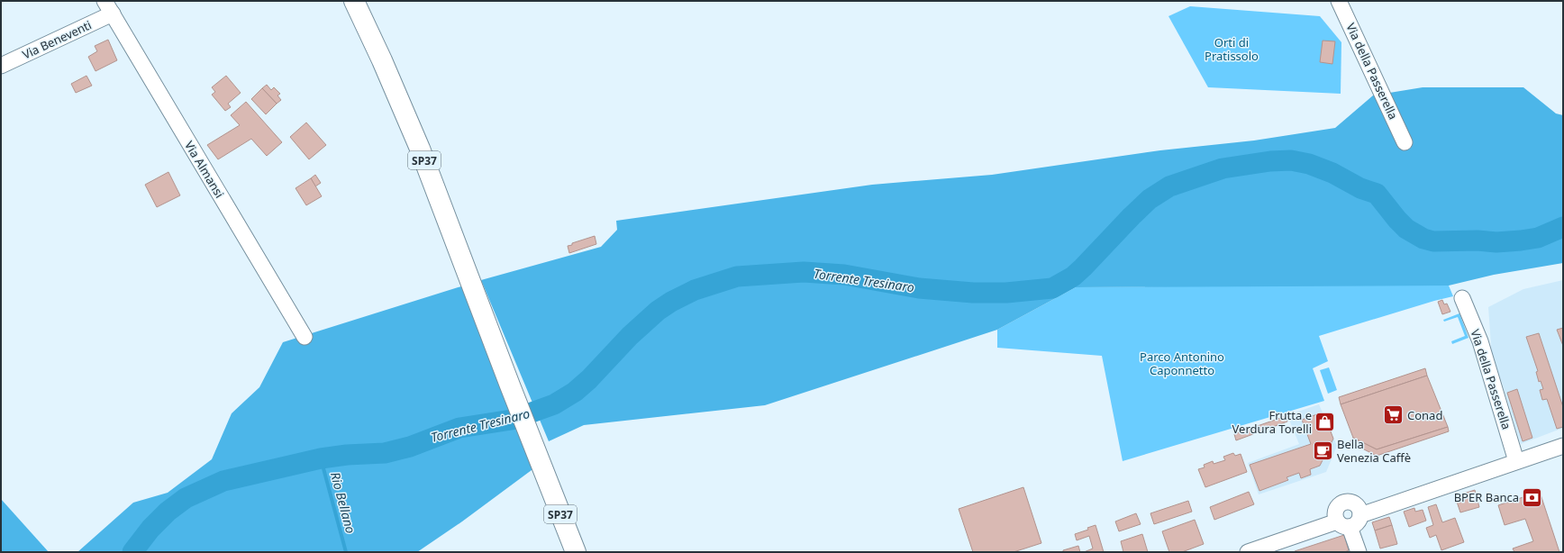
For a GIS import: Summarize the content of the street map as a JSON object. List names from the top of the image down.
{
  "streets": {
    "main road": ["SP37"],
    "street": ["Via Beneventi", "Via della Passerella", "Via Almansi"]
  },
  "crossings": [
    ["Via Beneventi", "Via Almansi"]
  ],
  "water": ["Torrente Tresinaro", "Rio Bellano"],
  "parks": ["Orti di Pratissolo", "Parco Antonino Caponnetto"],
  "places": {
    "supermarket": ["Conad"],
    "shop": ["Frutta e Verdura Torelli"],
    "cafe": ["Bella Venezia Caffè"],
    "bank": ["BPER Banca"]
  }
}
